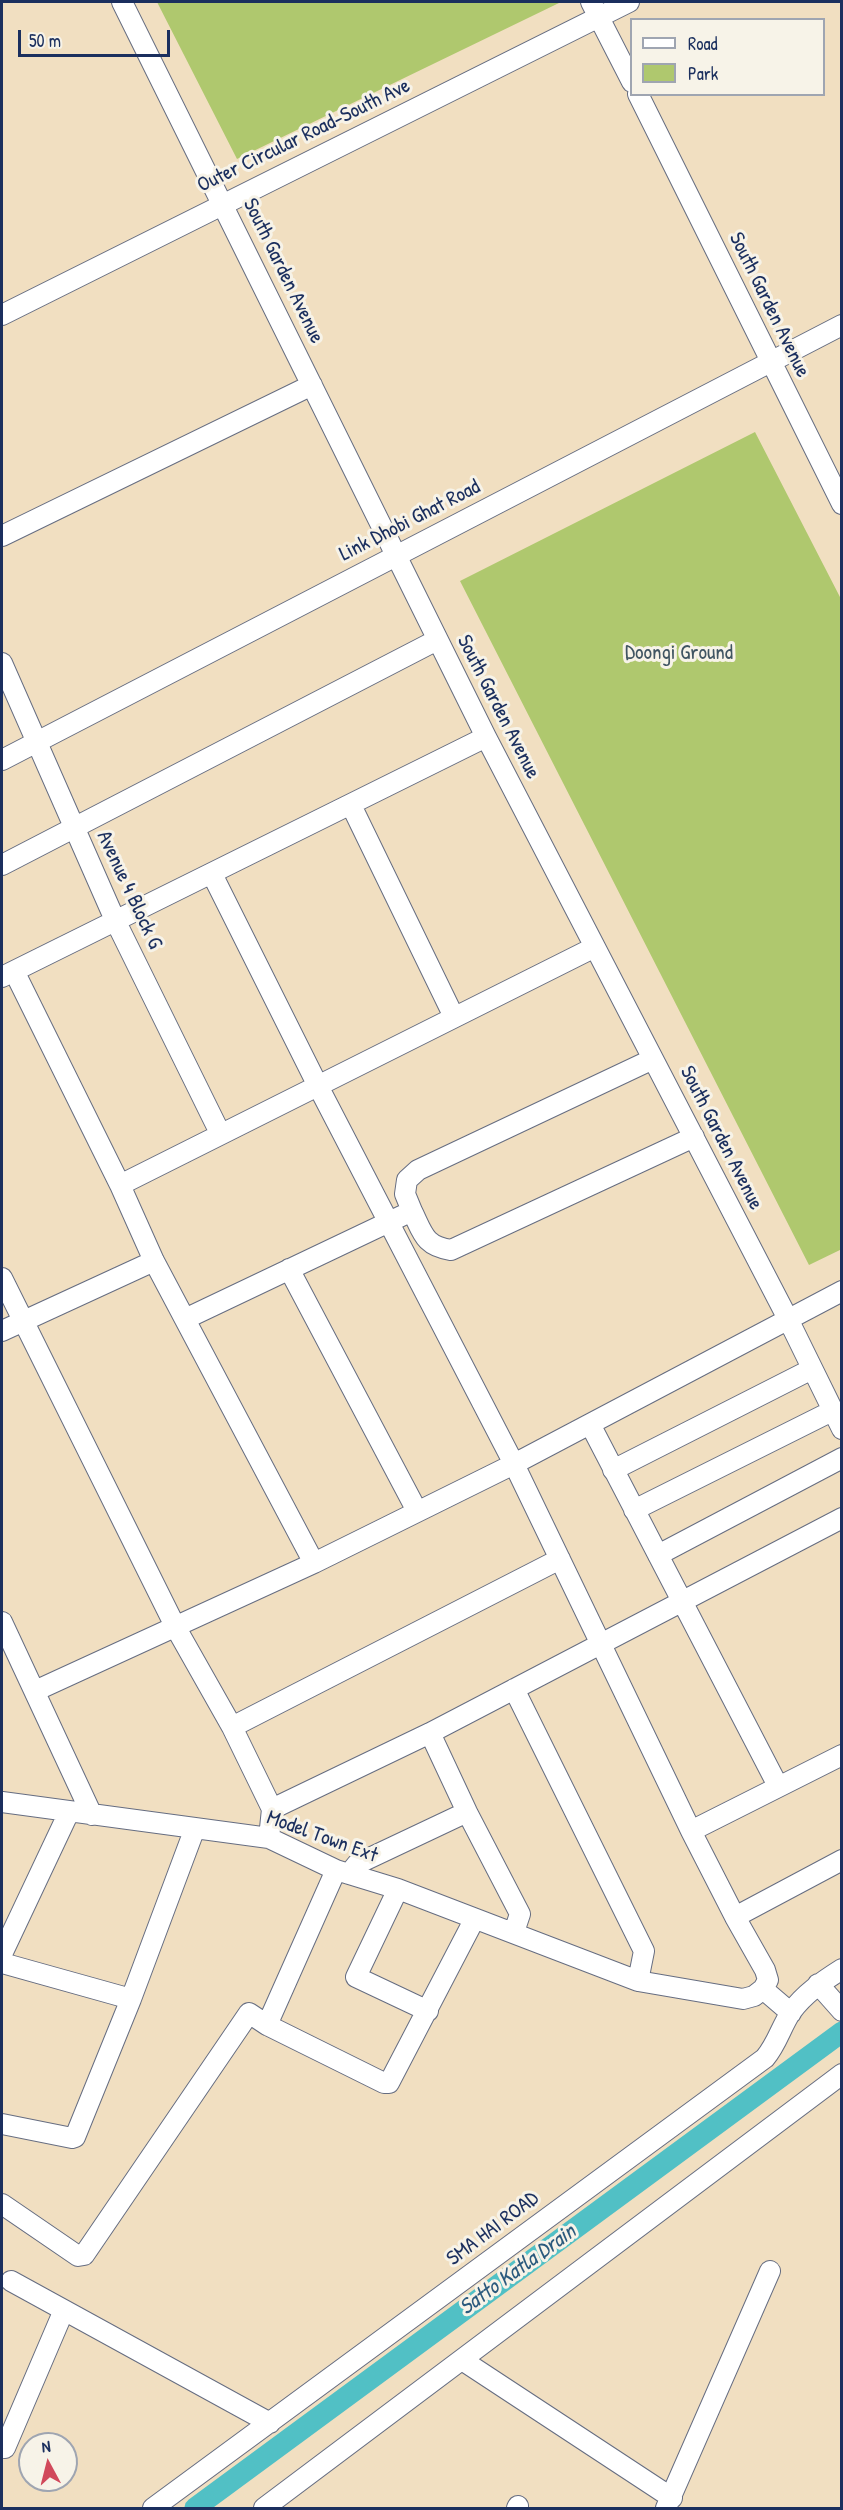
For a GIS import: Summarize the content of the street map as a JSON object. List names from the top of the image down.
{
  "streets": {
    "street": [
      "Outer Circular Road-South Ave",
      "South Garden Avenue",
      "Link Dhobi Ghat Road",
      "Avenue 4 Block G",
      "Model Town Ext",
      "SMA HAI ROAD"
    ]
  },
  "crossings": [
    ["Outer Circular Road-South Ave", "South Garden Avenue"],
    ["South Garden Avenue", "Link Dhobi Ghat Road"],
    ["Link Dhobi Ghat Road", "Avenue 4 Block G"]
  ],
  "water": ["Satto Katla Drain"],
  "parks": ["Doongi Ground"],
  "legend": ["Road", "Park"],
  "scale_bar": "50 m",
  "north": "top"
}
